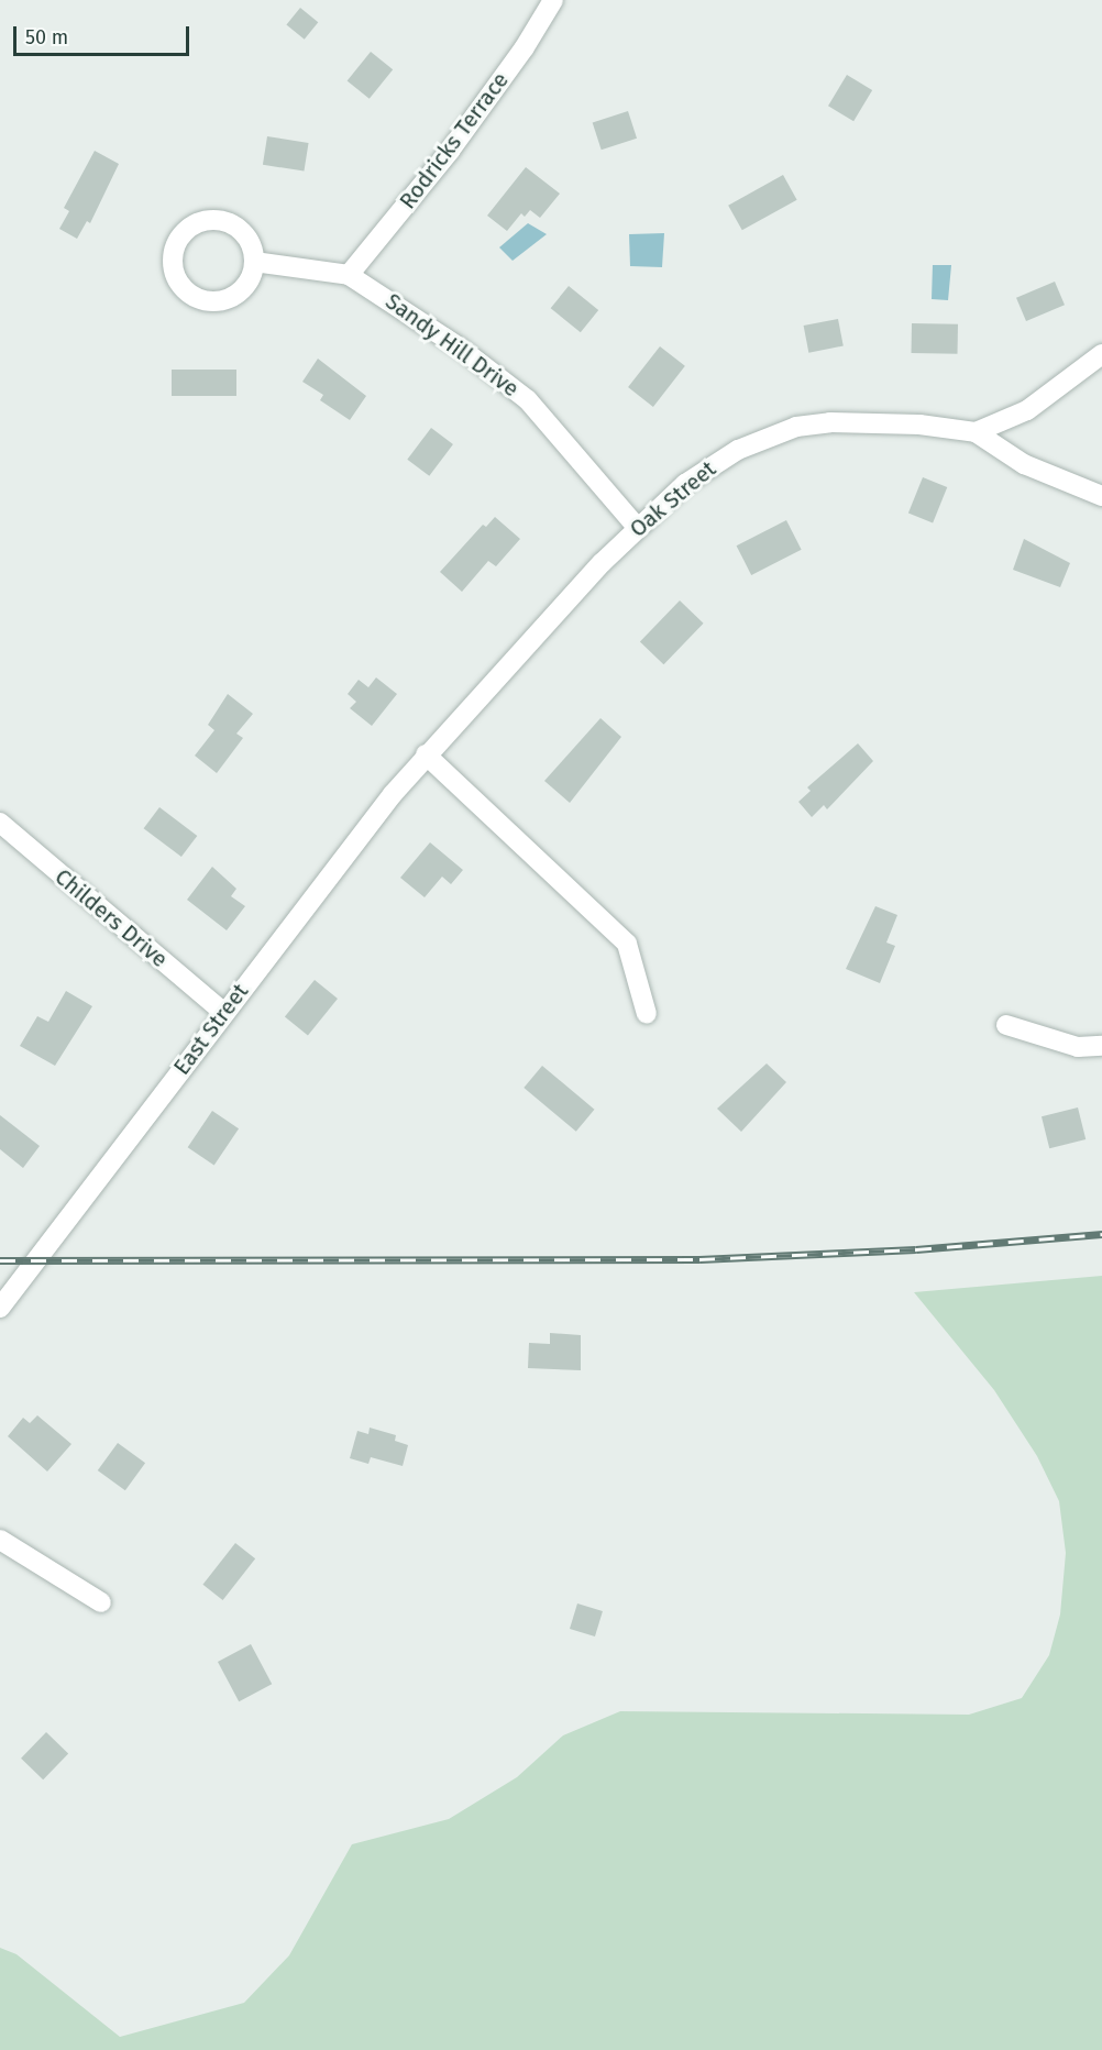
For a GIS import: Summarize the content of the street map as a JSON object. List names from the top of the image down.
{
  "streets": {
    "street": [
      "Rodricks Terrace",
      "Sandy Hill Drive",
      "Oak Street",
      "Childers Drive",
      "East Street"
    ]
  },
  "crossings": [
    ["Rodricks Terrace", "Sandy Hill Drive"],
    ["Sandy Hill Drive", "Oak Street"],
    ["Oak Street", "East Street"],
    ["Childers Drive", "East Street"]
  ],
  "scale_bar": "50 m"
}
